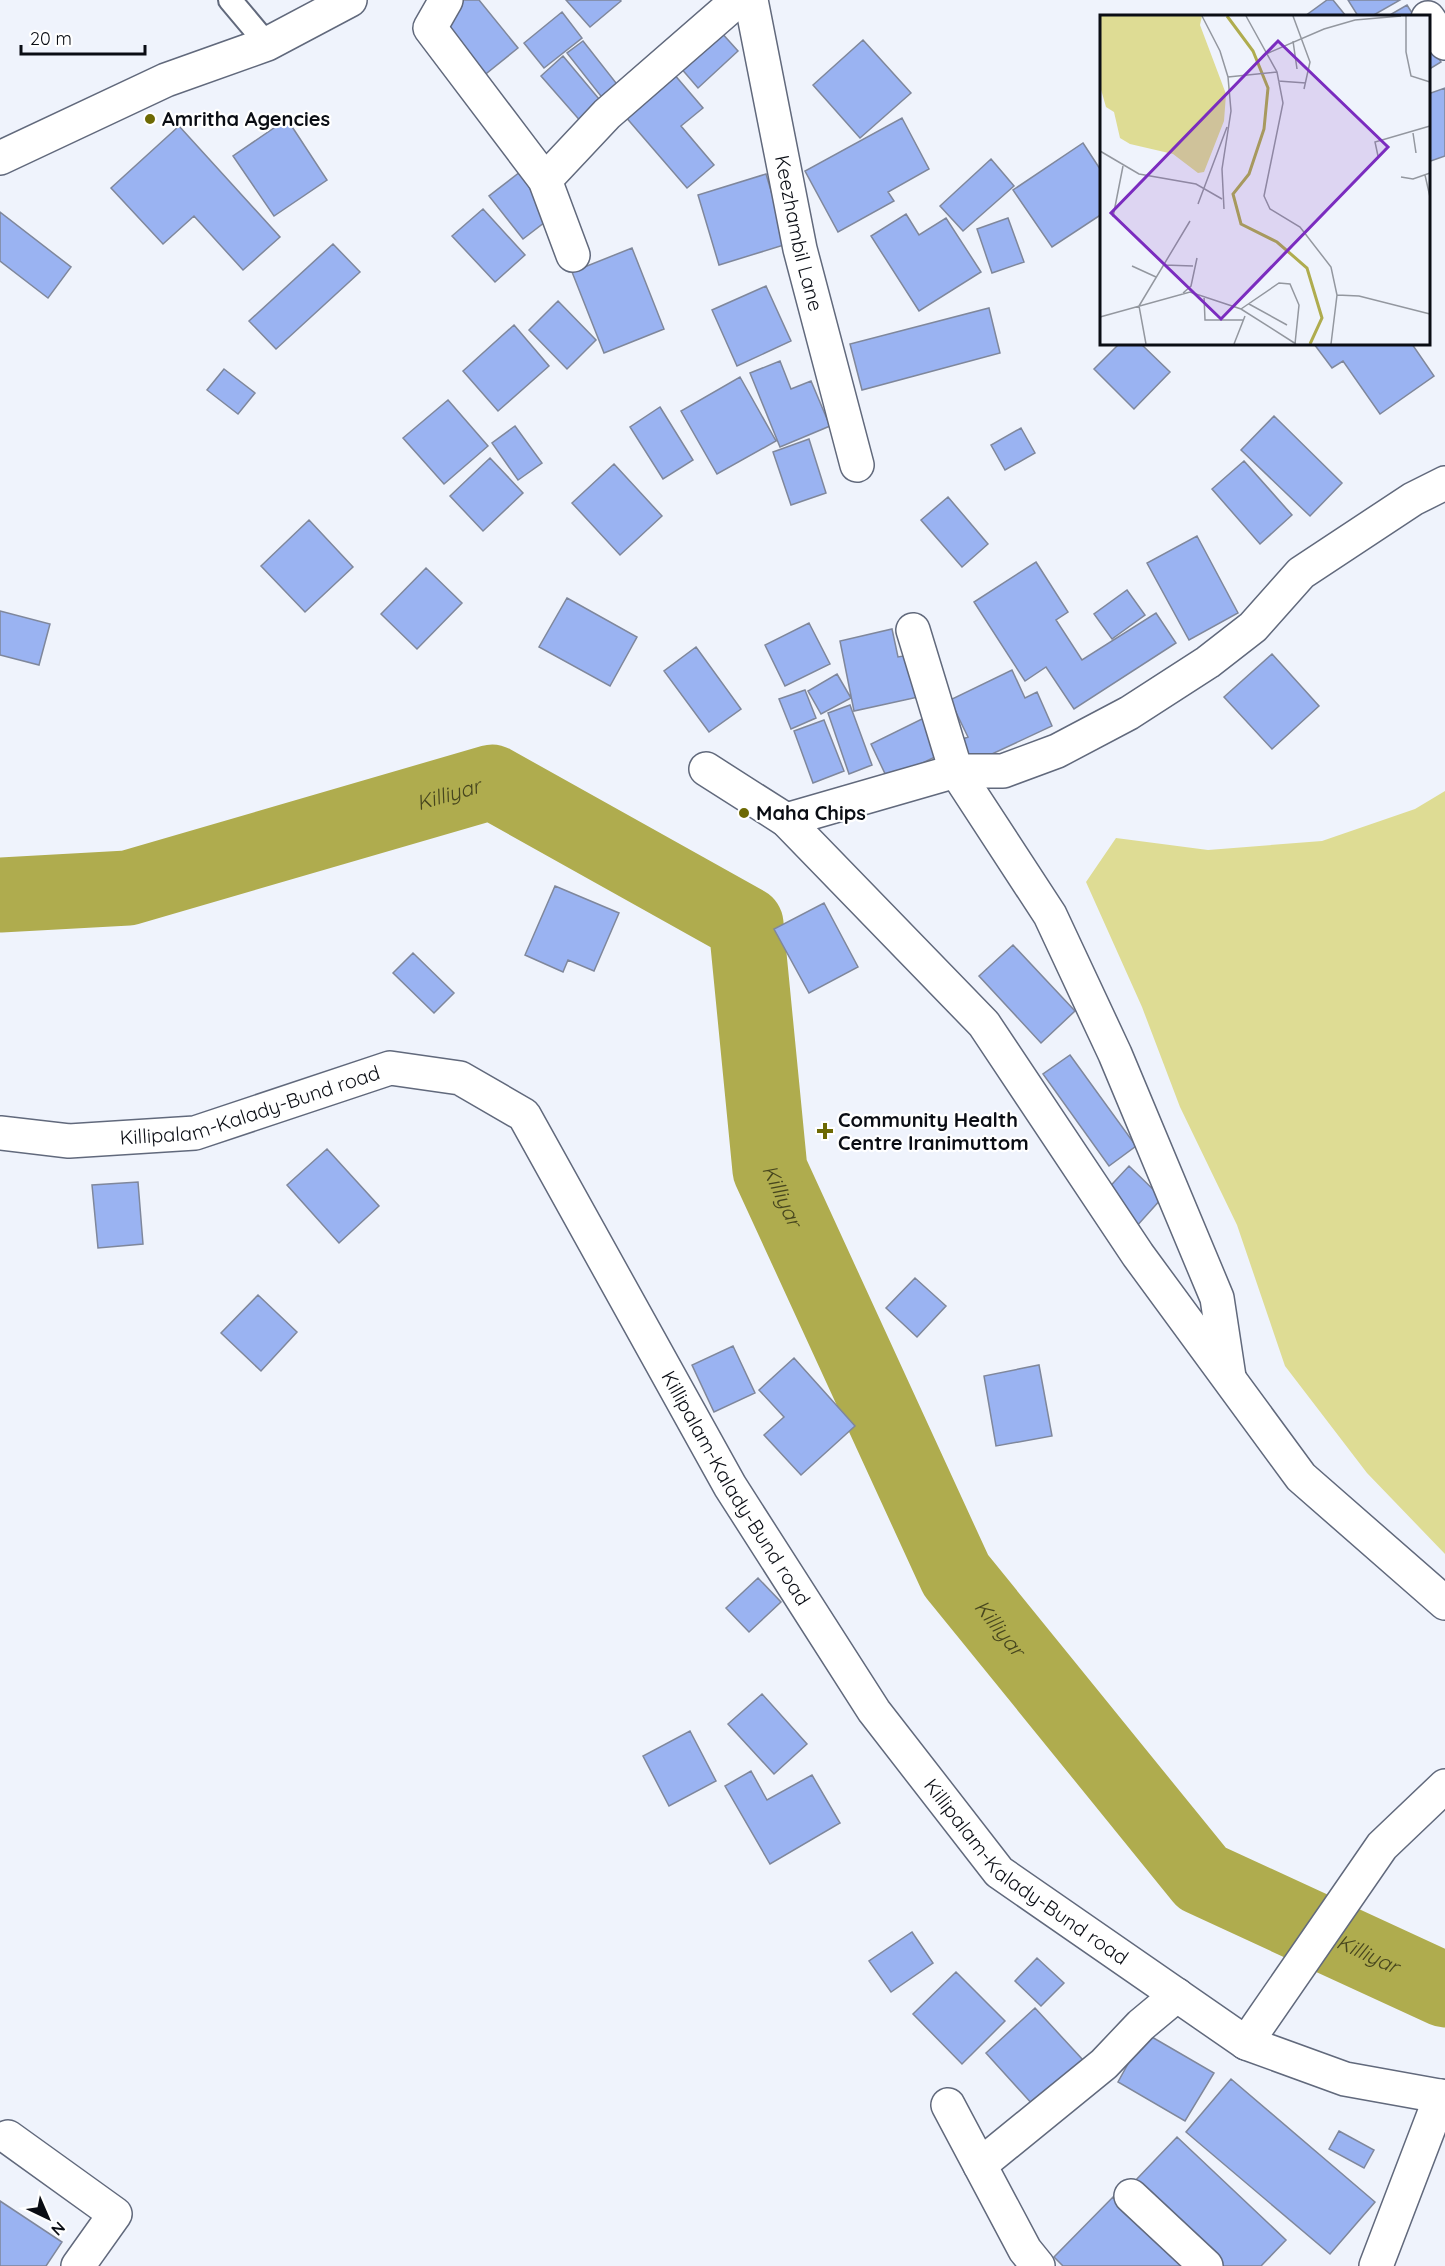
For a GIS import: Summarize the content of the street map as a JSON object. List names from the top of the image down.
{
  "streets": {
    "street": ["Keezhambil Lane", "Killipalam-Kalady-Bund road"]
  },
  "water": ["Killiyar"],
  "places": {
    "other": ["Amritha Agencies", "Maha Chips"],
    "health": ["Community Health Centre Iranimuttom"]
  },
  "scale_bar": "20 m",
  "north": "bottom right"
}
